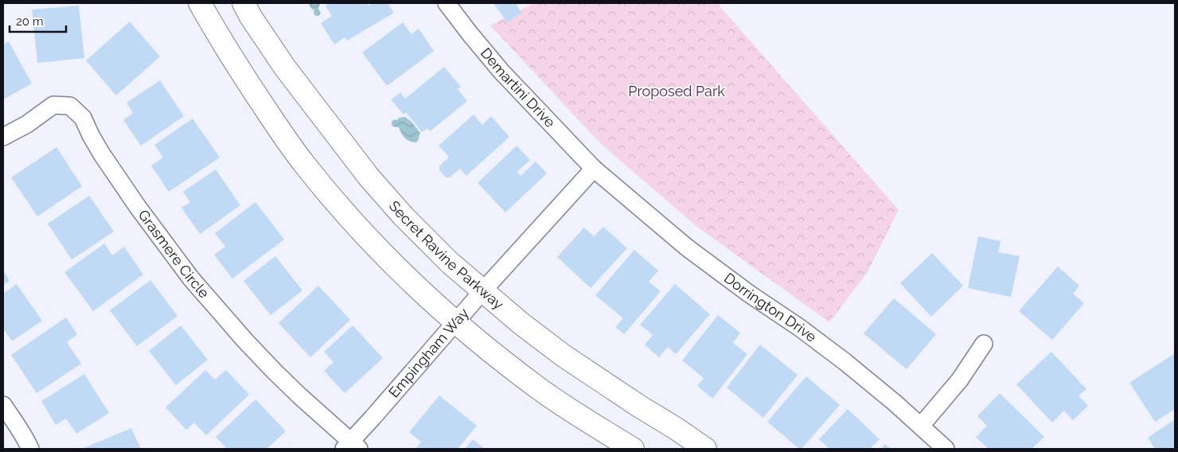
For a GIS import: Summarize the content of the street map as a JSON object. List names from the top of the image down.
{
  "streets": {
    "main road": ["Secret Ravine Parkway"],
    "street": [
      "Demartini Drive",
      "Grasmere Circle",
      "Dorrington Drive",
      "Empingham Way"
    ]
  },
  "crossings": [
    ["Demartini Drive", "Dorrington Drive"],
    ["Demartini Drive", "Empingham Way"],
    ["Grasmere Circle", "Empingham Way"],
    ["Secret Ravine Parkway", "Empingham Way"],
    ["Dorrington Drive", "Empingham Way"]
  ],
  "parks": ["Proposed Park"],
  "scale_bar": "20 m"
}
